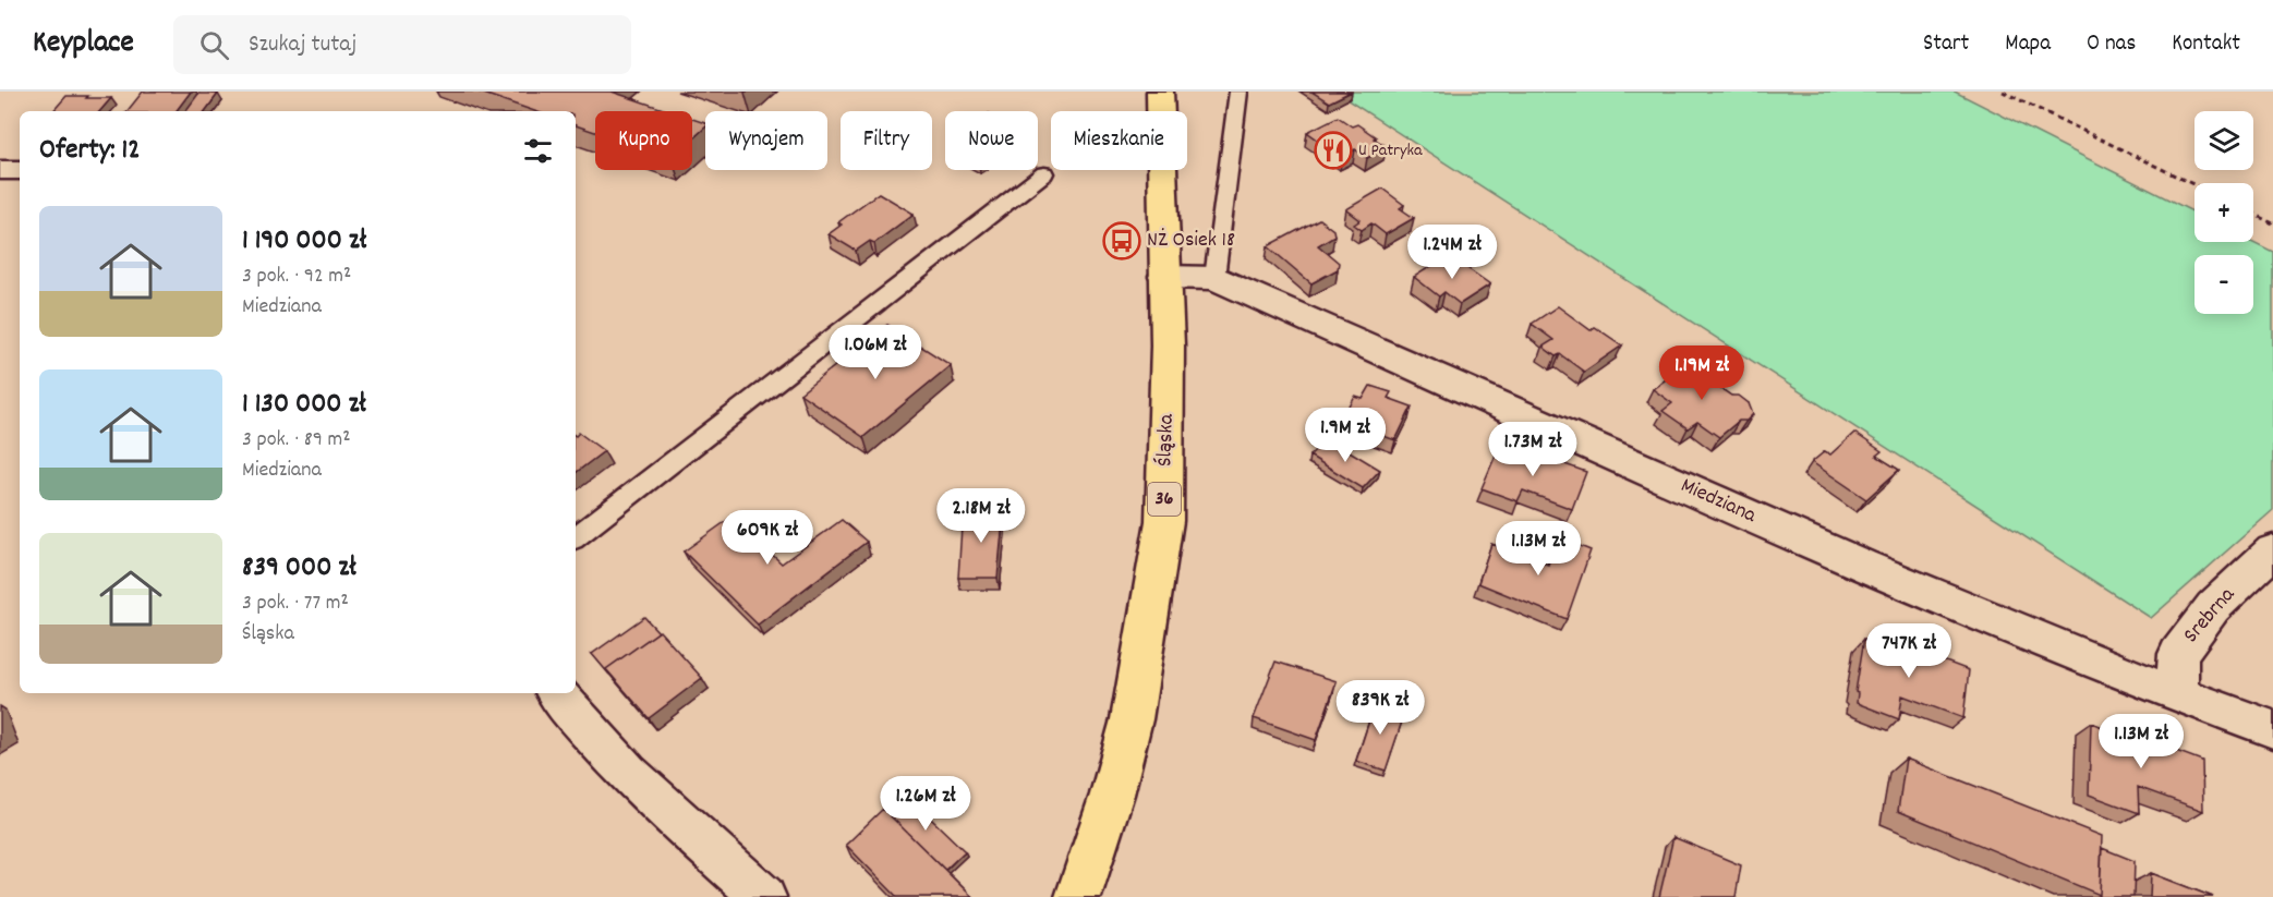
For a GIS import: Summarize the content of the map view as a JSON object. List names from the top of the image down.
{
  "streets": {
    "main road": ["Śląska", "36"],
    "street": ["Miedziana", "Srebrna"]
  },
  "crossings": [
    ["Śląska", "Miedziana"],
    ["Miedziana", "Srebrna"]
  ],
  "places": {
    "restaurant": ["U Patryka"],
    "bus stop": ["NŻ Osiek 18"]
  },
  "page": {
    "header": "Keyplace",
    "search": "Szukaj tutaj",
    "nav": [
      "Start",
      "Mapa",
      "O nas",
      "Kontakt"
    ],
    "map_buttons": ["+", "−"],
    "chip": [
      "Kupno",
      "Wynajem",
      "Filtry",
      "Nowe",
      "Mieszkanie"
    ],
    "heading": "Oferty: 12",
    "list": [
      {
        "name": "1 190 000 zł",
        "note": "3 pok. · 92 m² · Miedziana"
      },
      {
        "name": "1 130 000 zł",
        "note": "3 pok. · 89 m² · Miedziana"
      },
      {
        "name": "839 000 zł",
        "note": "3 pok. · 77 m² · Śląska"
      }
    ],
    "price": [
      "1.24M zł",
      "1.06M zł",
      "1.19M zł",
      "1.9M zł",
      "1.73M zł",
      "2.18M zł",
      "609K zł",
      "1.13M zł",
      "747K zł",
      "839K zł",
      "1.13M zł",
      "1.26M zł"
    ]
  }
}
